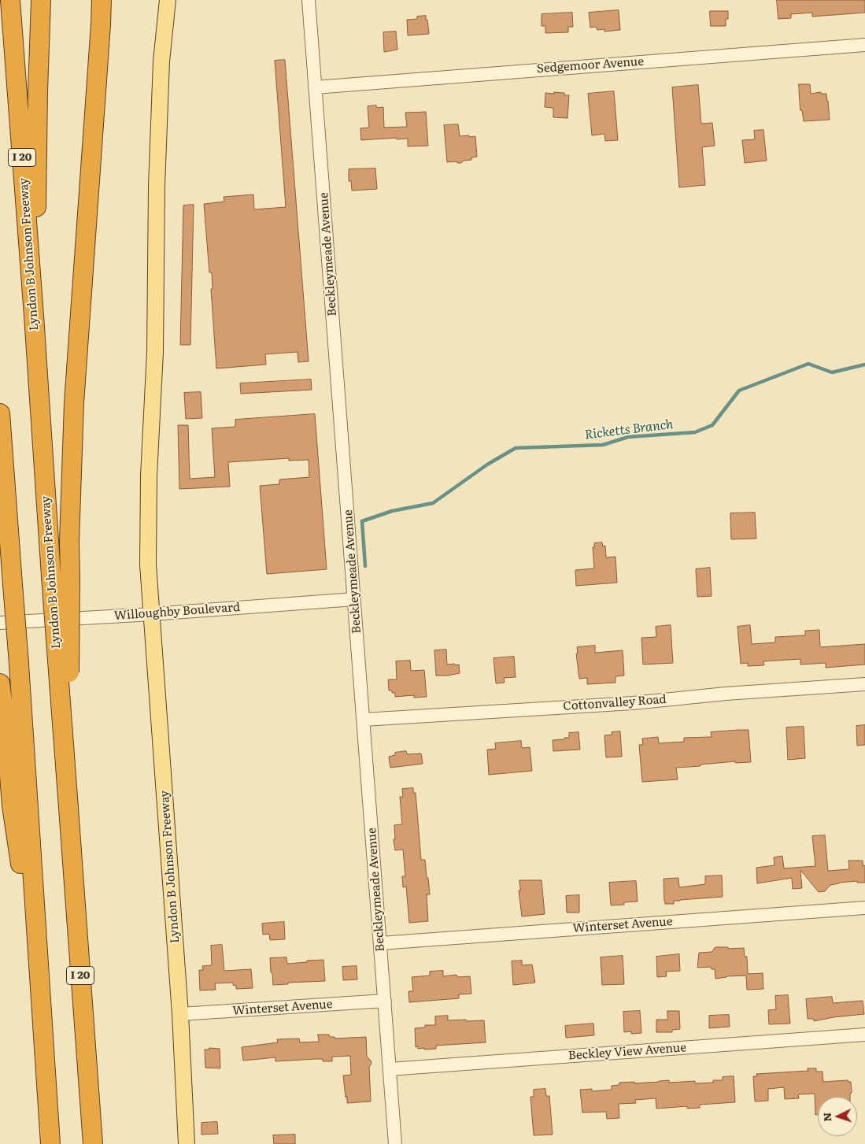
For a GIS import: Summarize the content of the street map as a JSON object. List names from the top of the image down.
{
  "streets": {
    "highway": ["I 20", "Lyndon B Johnson Freeway"],
    "street": [
      "Sedgemoor Avenue",
      "Beckleymeade Avenue",
      "Willoughby Boulevard",
      "Cottonvalley Road",
      "Winterset Avenue",
      "Beckley View Avenue"
    ]
  },
  "crossings": [
    ["Sedgemoor Avenue", "Beckleymeade Avenue"],
    ["Lyndon B Johnson Freeway", "Willoughby Boulevard"],
    ["Lyndon B Johnson Freeway", "Winterset Avenue"],
    ["Beckleymeade Avenue", "Willoughby Boulevard"],
    ["Beckleymeade Avenue", "Cottonvalley Road"],
    ["Beckleymeade Avenue", "Winterset Avenue"],
    ["Beckleymeade Avenue", "Beckley View Avenue"]
  ],
  "water": ["Ricketts Branch"],
  "north": "left"
}
